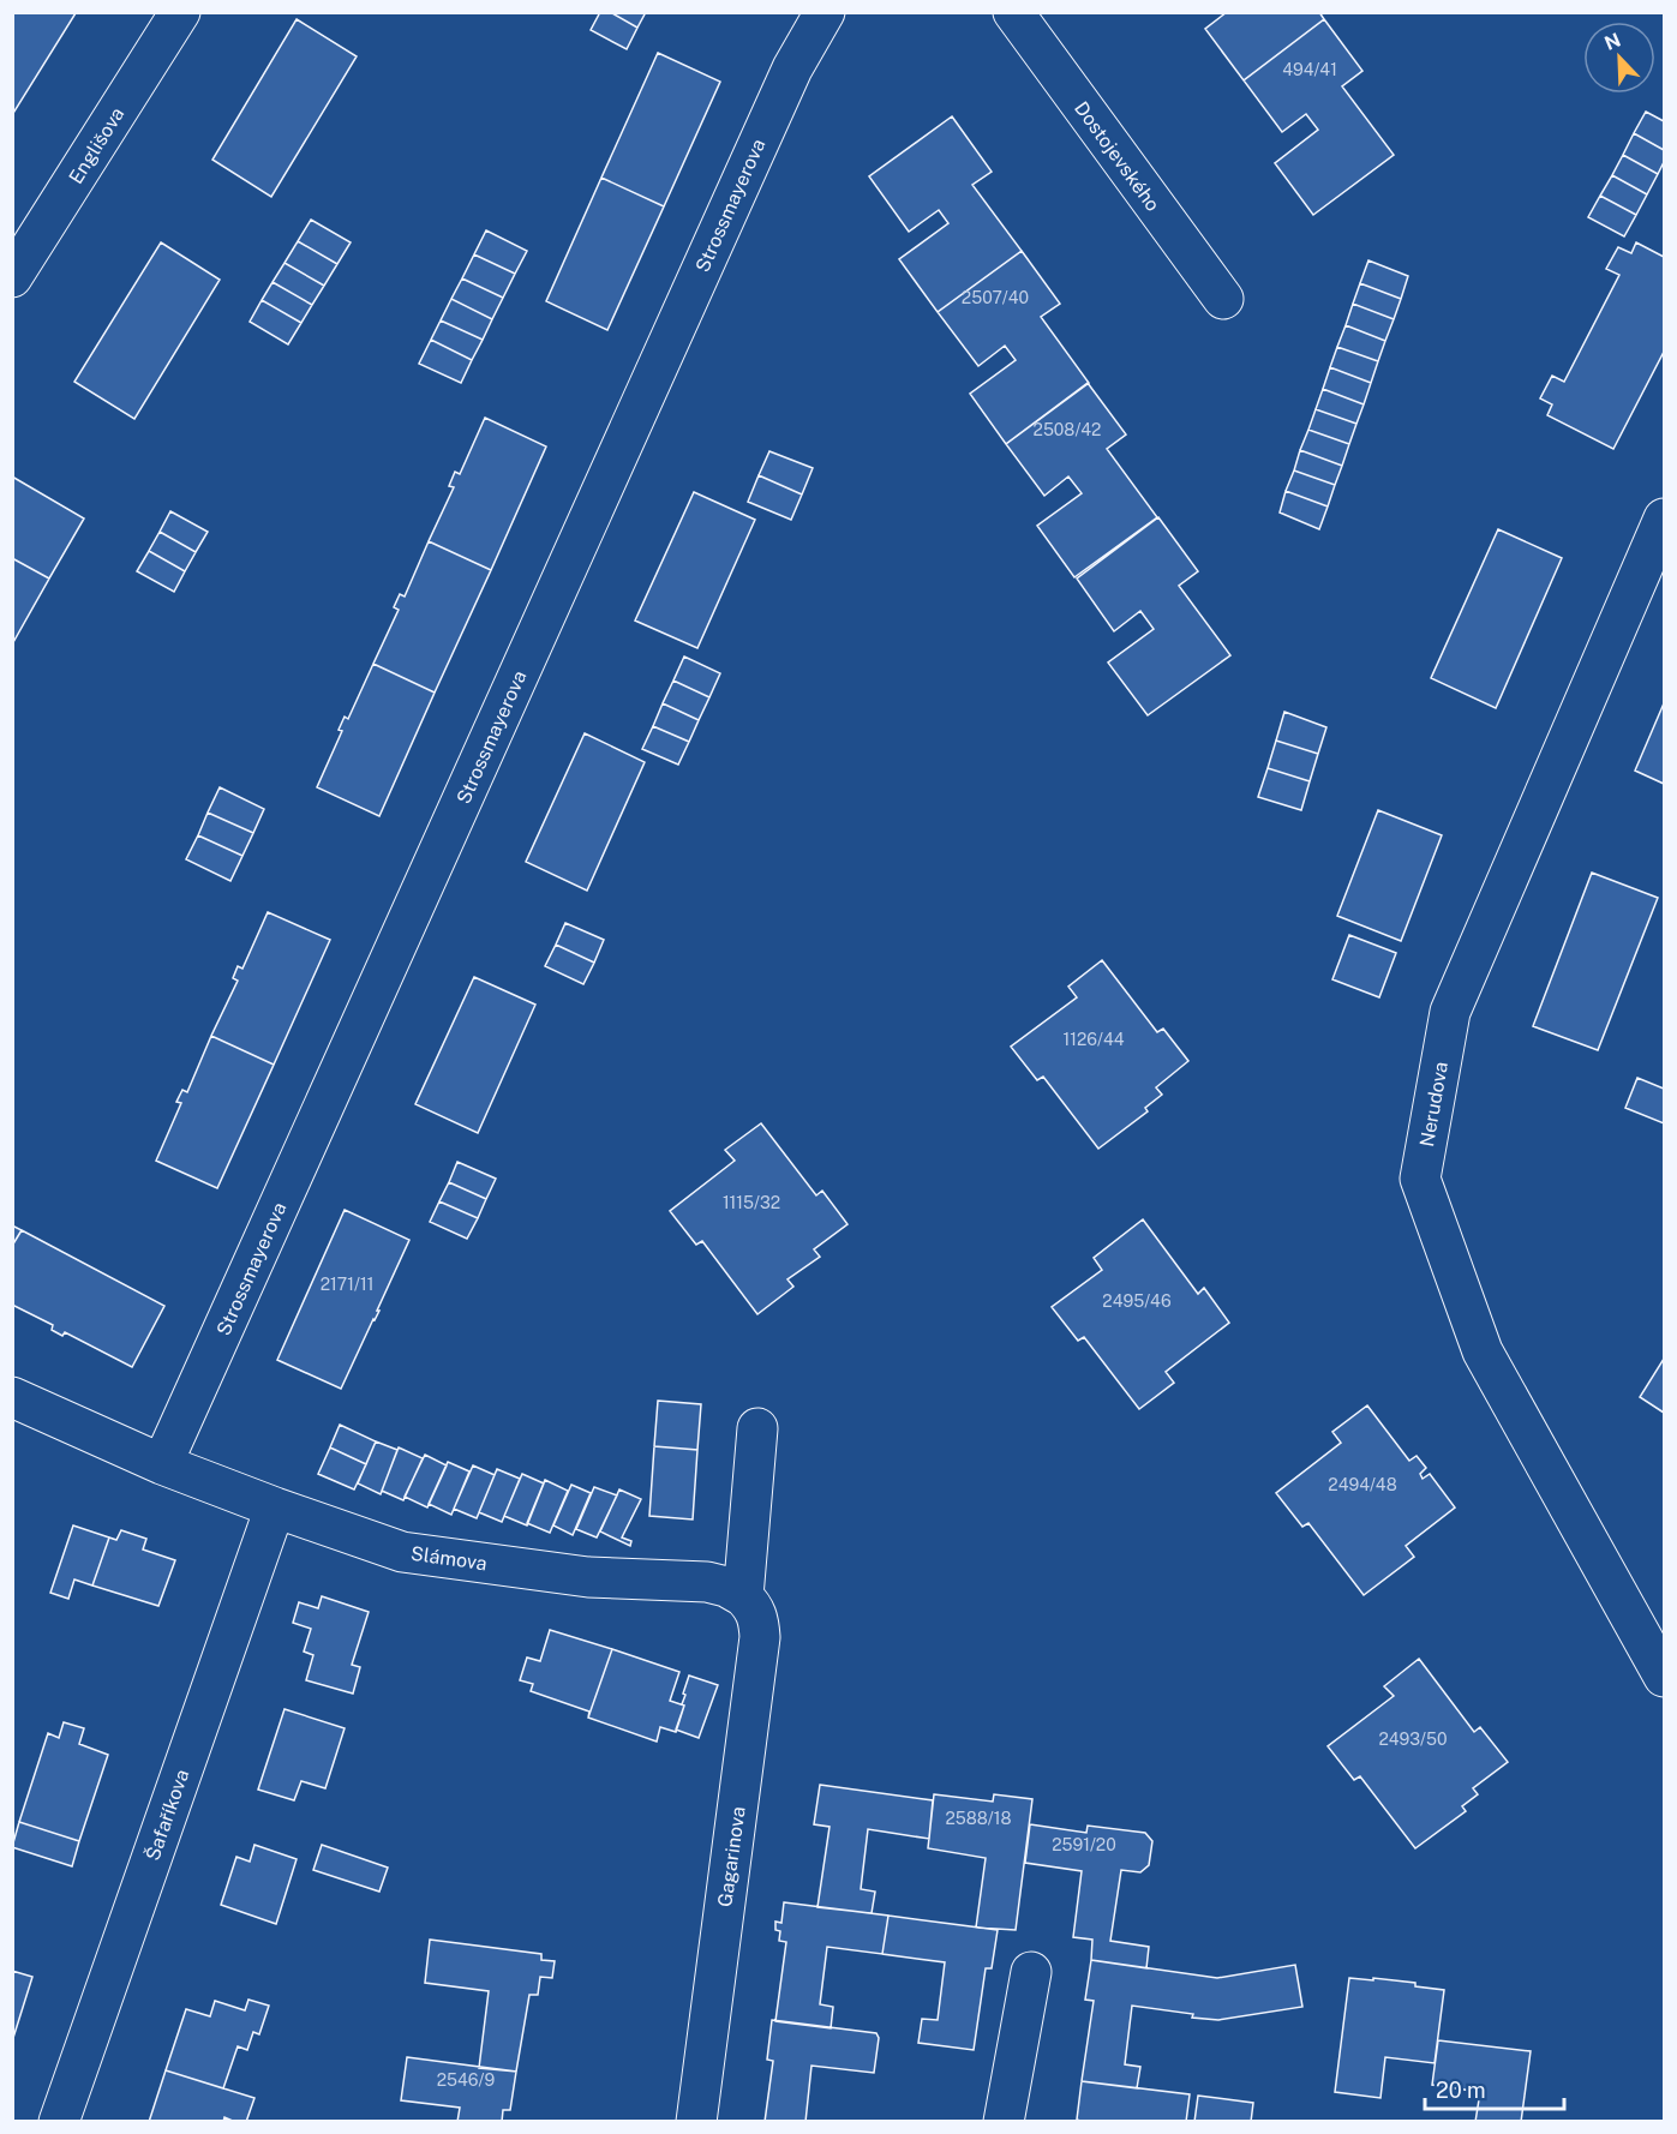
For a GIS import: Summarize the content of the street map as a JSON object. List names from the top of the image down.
{
  "streets": {
    "street": [
      "Englišova",
      "Dostojevského",
      "Strossmayerova",
      "Nerudova",
      "Slámova",
      "Šafaříkova",
      "Gagarinova"
    ]
  },
  "crossings": [
    ["Strossmayerova", "Slámova"],
    ["Slámova", "Šafaříkova"],
    ["Slámova", "Gagarinova"]
  ],
  "house_numbers": [
    "494/41",
    "2507/40",
    "2508/42",
    "1126/44",
    "1115/32",
    "2171/11",
    "2495/46",
    "2494/48",
    "2493/50",
    "2588/18",
    "2591/20",
    "2546/9"
  ],
  "scale_bar": "20 m",
  "north": "top left"
}
